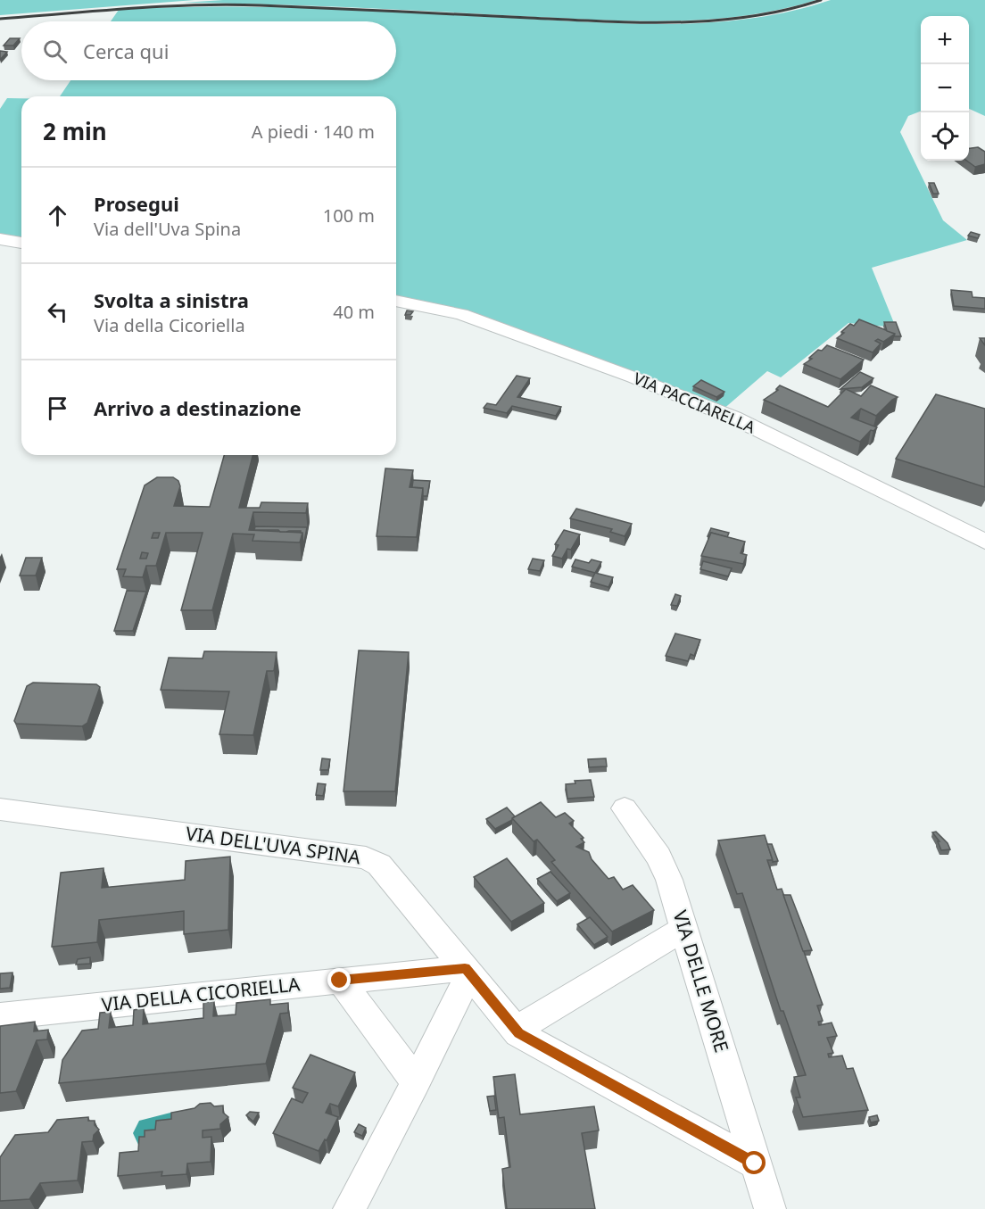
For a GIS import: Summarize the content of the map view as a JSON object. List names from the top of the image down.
{
  "streets": {
    "street": [
      "VIA PACCIARELLA",
      "VIA DELL'UVA SPINA",
      "VIA DELLE MORE",
      "VIA DELLA CICORIELLA"
    ]
  },
  "crossings": [
    ["VIA DELL'UVA SPINA", "VIA DELLE MORE"],
    ["VIA DELL'UVA SPINA", "VIA DELLA CICORIELLA"]
  ],
  "page": {
    "map_buttons": ["+", "−"],
    "search": "Cerca qui",
    "heading": ["2 min", "A piedi · 140 m"],
    "list": [
      ["Prosegui", "Via dell'Uva Spina", "100 m"],
      ["Svolta a sinistra", "Via della Cicoriella", "40 m"],
      "Arrivo a destinazione"
    ]
  }
}
